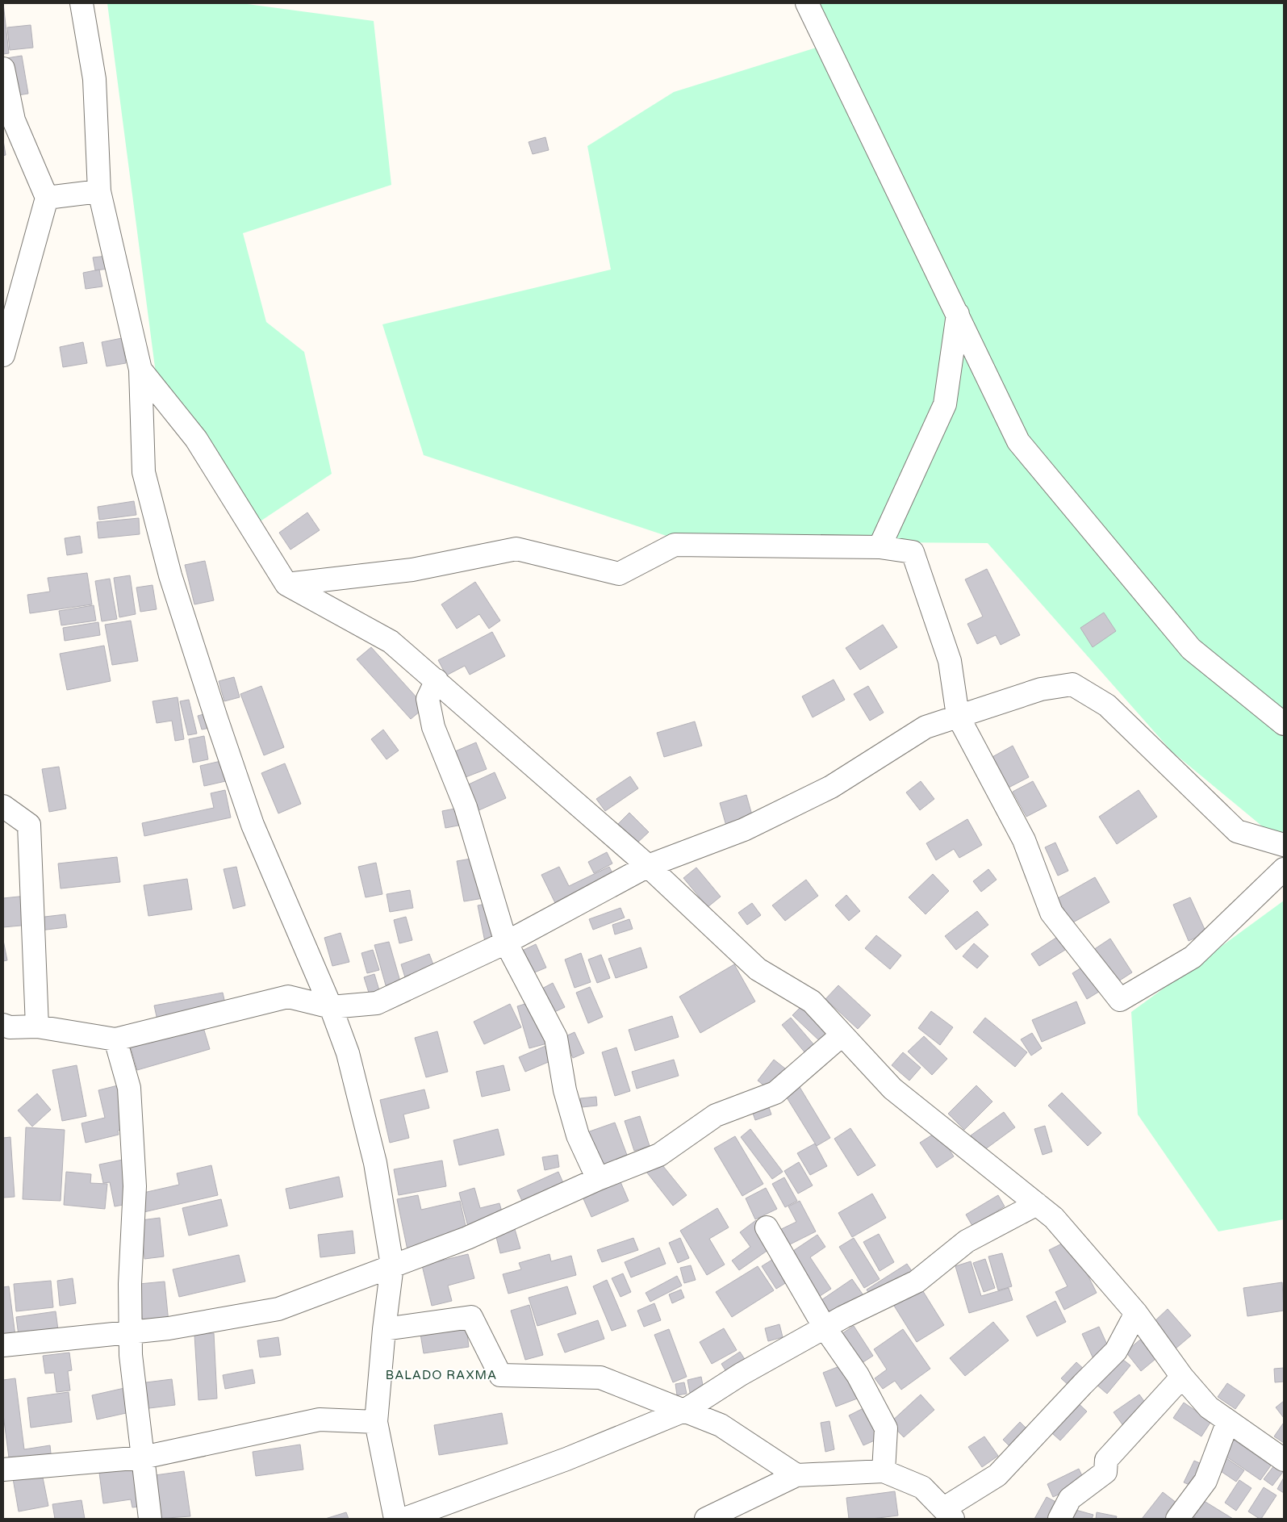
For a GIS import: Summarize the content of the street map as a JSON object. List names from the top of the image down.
{
  "districts": ["BALADO RAXMA"]
}
